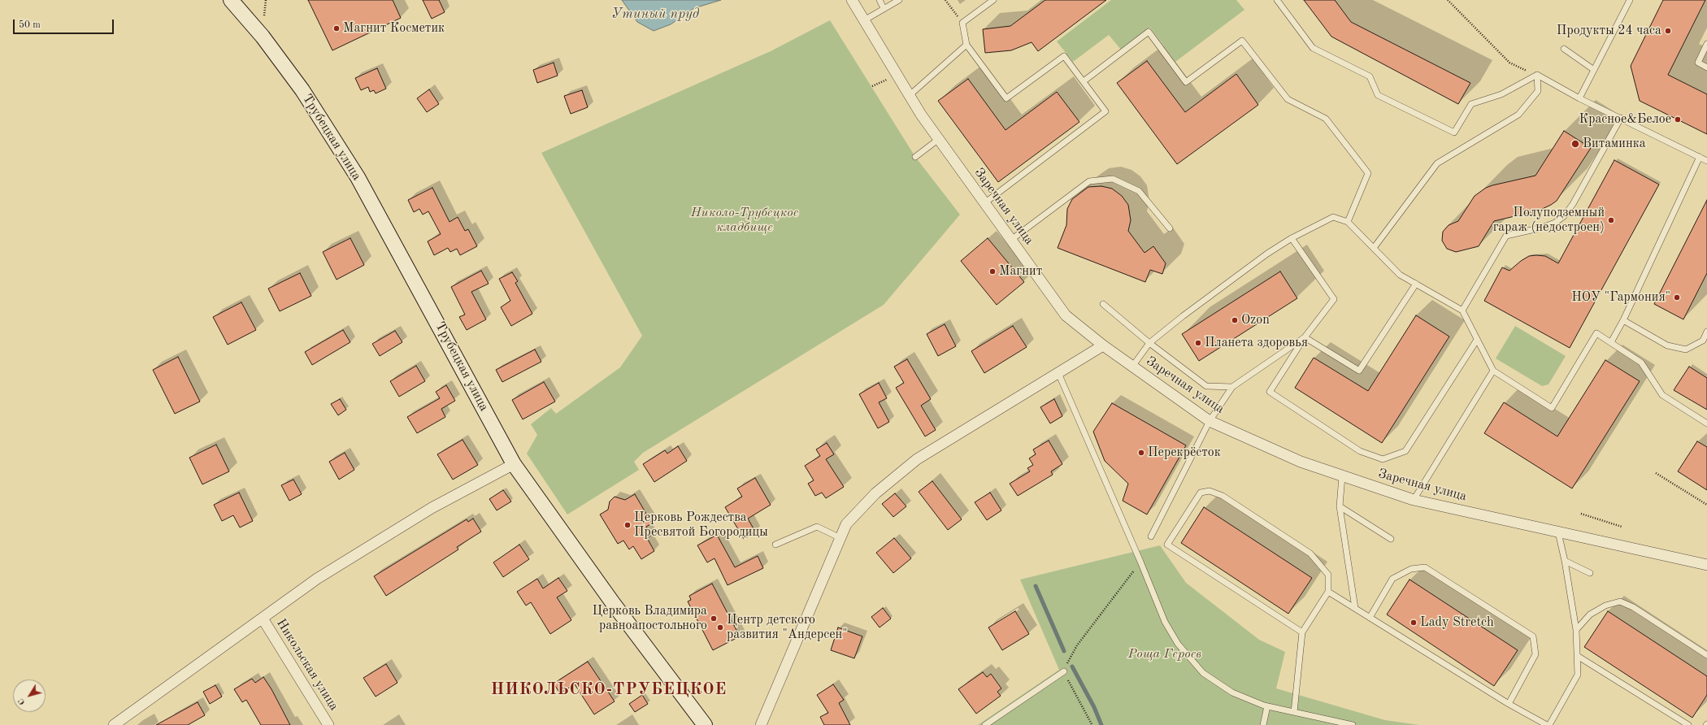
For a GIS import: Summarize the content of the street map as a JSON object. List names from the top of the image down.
{
  "streets": {
    "main road": ["Трубецкая улица"],
    "street": ["Заречная улица", "Никольская улица"]
  },
  "districts": ["НИКОЛЬСКО-ТРУБЕЦКОЕ"],
  "water": ["Утиный пруд"],
  "parks": ["Николо-Трубецкое кладбище", "Роща Героев"],
  "places": [
    "Магнит Косметик",
    "Продукты 24 часа",
    "Красное&Белое",
    "Витаминка",
    "Полуподземный гараж (недостроен)",
    "Магнит",
    "НОУ \"Гармония\"",
    "Ozon",
    "Планета здоровья",
    "Перекрёсток",
    "Церковь Рождества Пресвятой Богородицы",
    "Церковь Владимира равноапостольного",
    "Lady Stretch",
    "Центр детского развития \"Андерсен\""
  ],
  "scale_bar": "50 m",
  "north": "bottom left"
}
